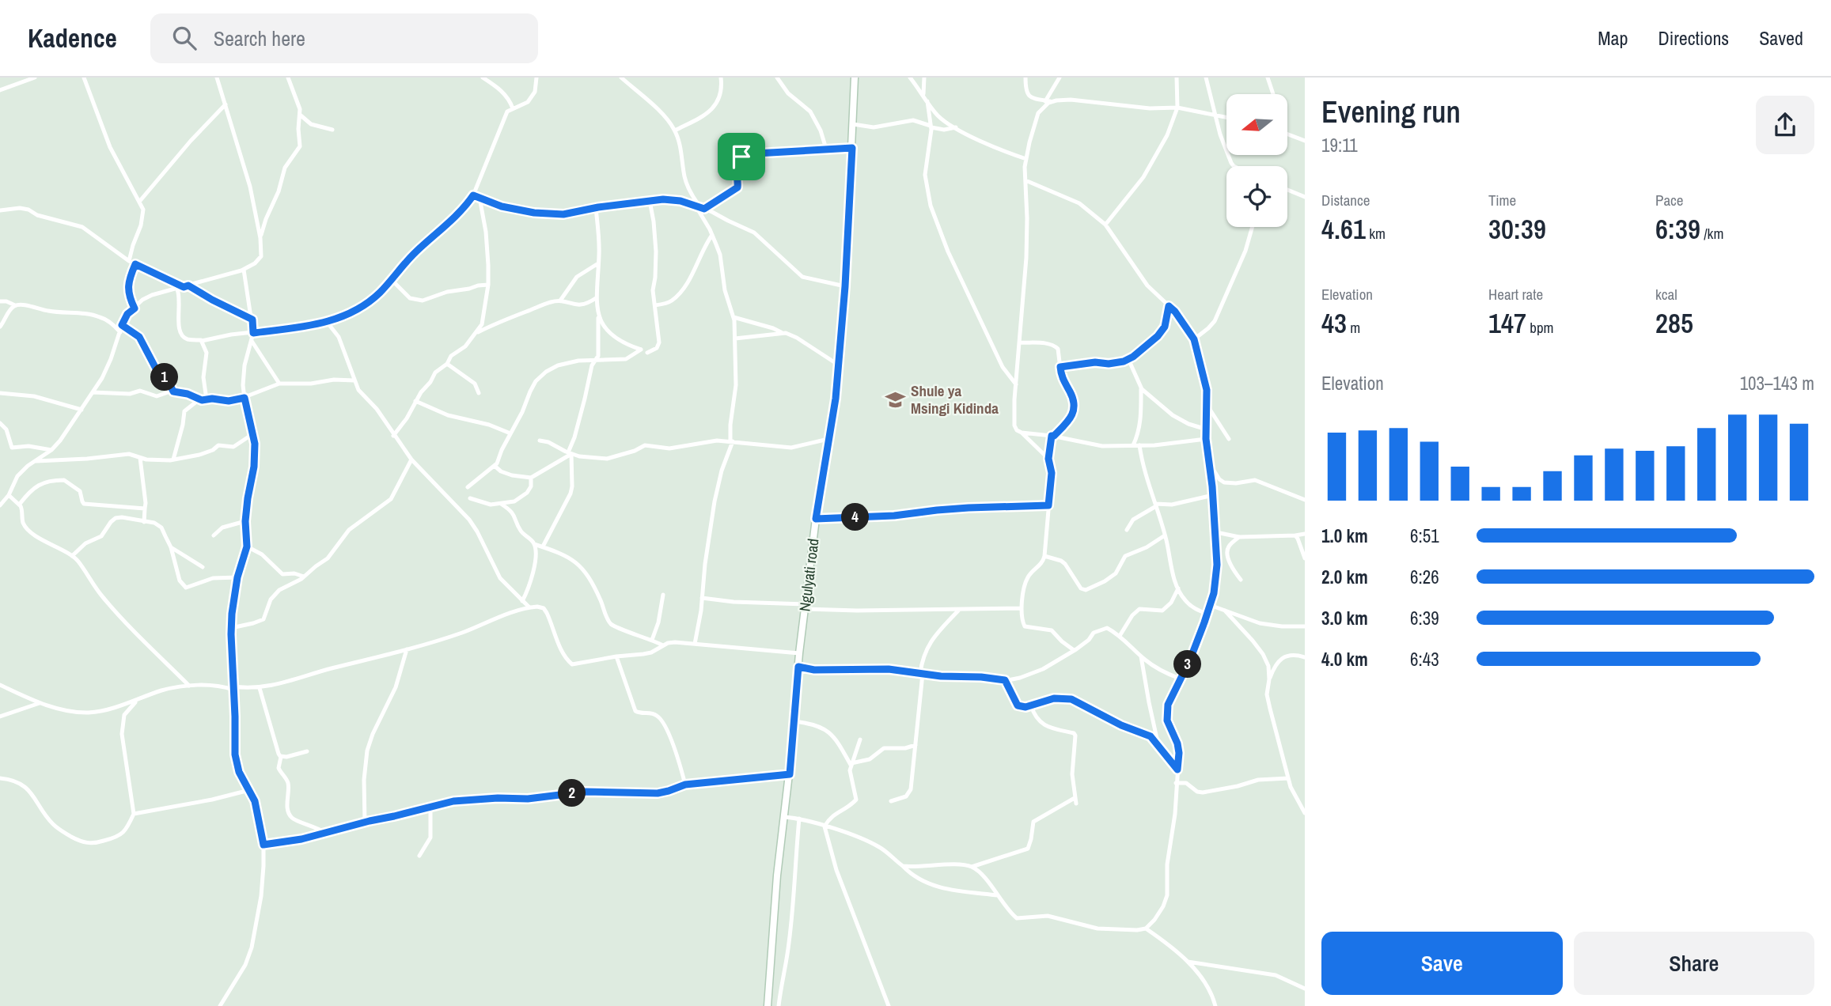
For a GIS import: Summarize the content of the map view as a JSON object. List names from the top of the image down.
{
  "streets": {
    "main road": ["Ngulyati road"]
  },
  "places": {
    "school or university": ["Shule ya Msingi Kidinda"]
  },
  "north": "left",
  "page": {
    "header": "Kadence",
    "search": "Search here",
    "nav": ["Map", "Directions", "Saved"],
    "heading": ["Evening run", "19:11"],
    "stats": [
      ["Distance", "4.61 km"],
      ["Time", "30:39"],
      ["Pace", "6:39 /km"],
      ["Elevation", "43 m"],
      ["Heart rate", "147 bpm"],
      ["kcal", "285"]
    ],
    "chart": ["Elevation", "103–143 m"],
    "pins": [
      "1",
      "4",
      "3",
      "2"
    ],
    "list": [
      {
        "name": "1.0 km",
        "note": "6:51"
      },
      {
        "name": "2.0 km",
        "note": "6:26"
      },
      {
        "name": "3.0 km",
        "note": "6:39"
      },
      {
        "name": "4.0 km",
        "note": "6:43"
      }
    ],
    "buttons": ["Save", "Share"]
  }
}
